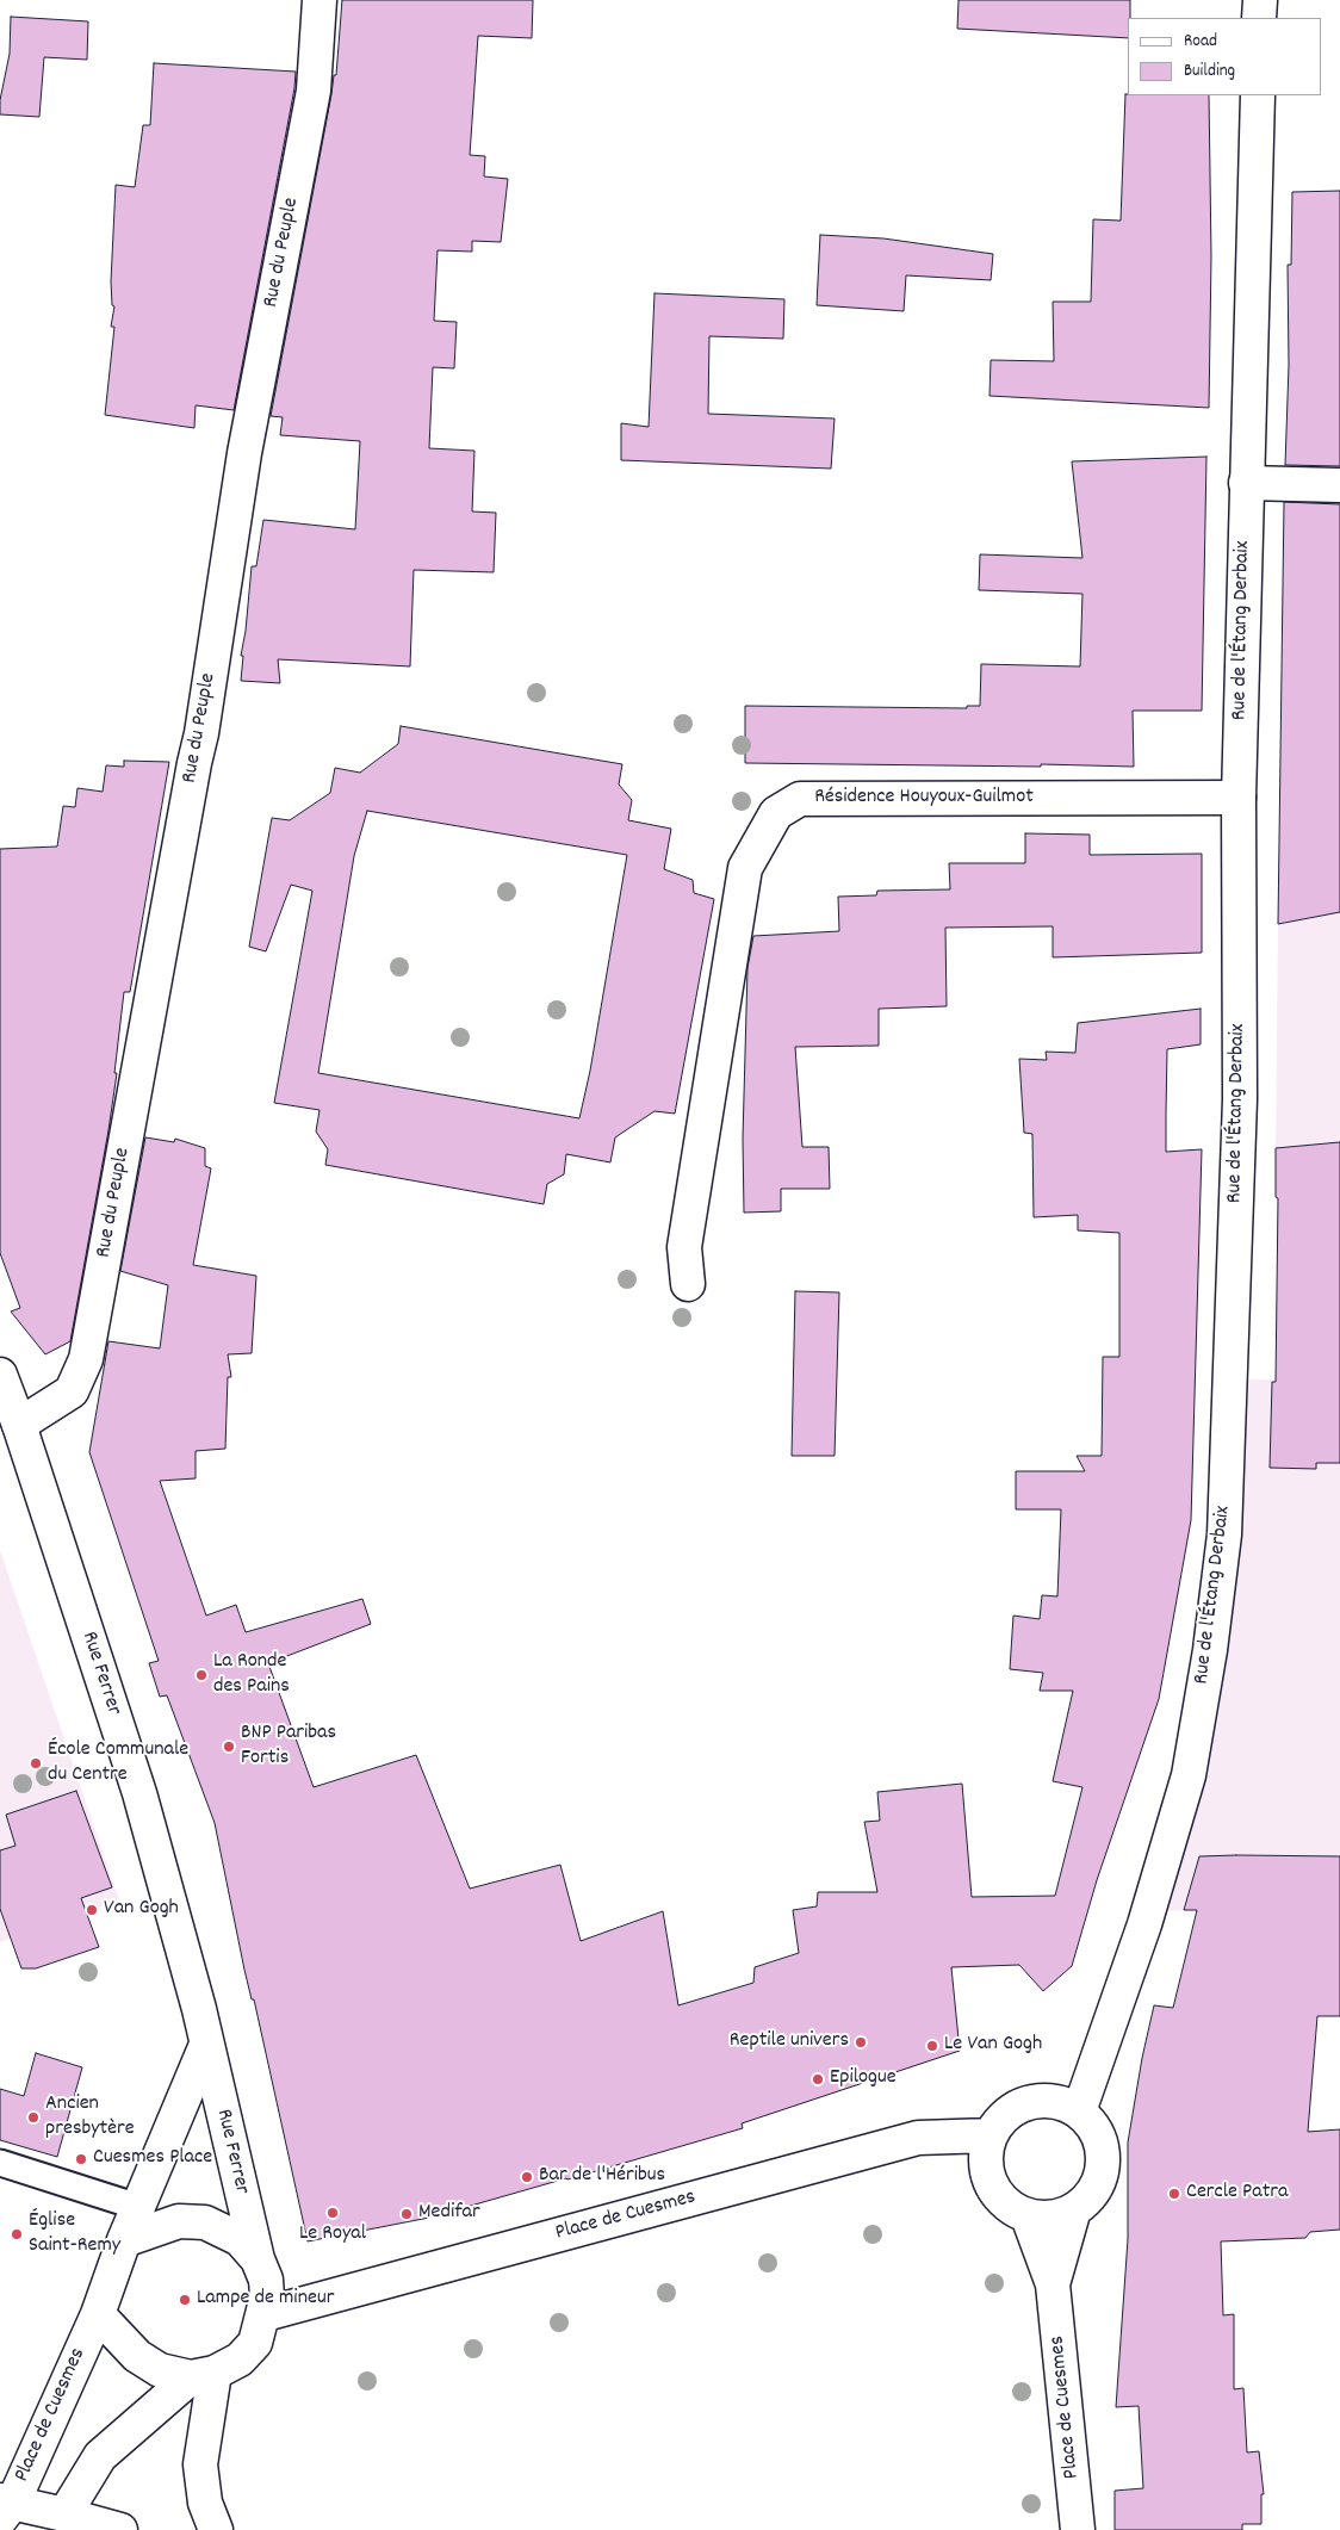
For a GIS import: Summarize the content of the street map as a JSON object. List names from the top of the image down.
{
  "streets": {
    "street": [
      "Rue du Peuple",
      "Rue de l'Étang Derbaix",
      "Résidence Houyoux-Guilmot",
      "Rue Ferrer",
      "Place de Cuesmes"
    ]
  },
  "crossings": [
    ["Rue du Peuple", "Rue Ferrer"],
    ["Rue de l'Étang Derbaix", "Résidence Houyoux-Guilmot"],
    ["Rue de l'Étang Derbaix", "Place de Cuesmes"],
    ["Rue Ferrer", "Place de Cuesmes"]
  ],
  "places": [
    "La Ronde des Pains",
    "BNP Paribas Fortis",
    "École Communale du Centre",
    "Van Gogh",
    "Reptile univers",
    "Le Van Gogh",
    "Epilogue",
    "Ancien presbytère",
    "Cuesmes Place",
    "Bar de l'Héribus",
    "Cercle Patra",
    "Le Royal",
    "Medifar",
    "Église Saint-Remy",
    "Lampe de mineur"
  ],
  "legend": ["Road", "Building"]
}
